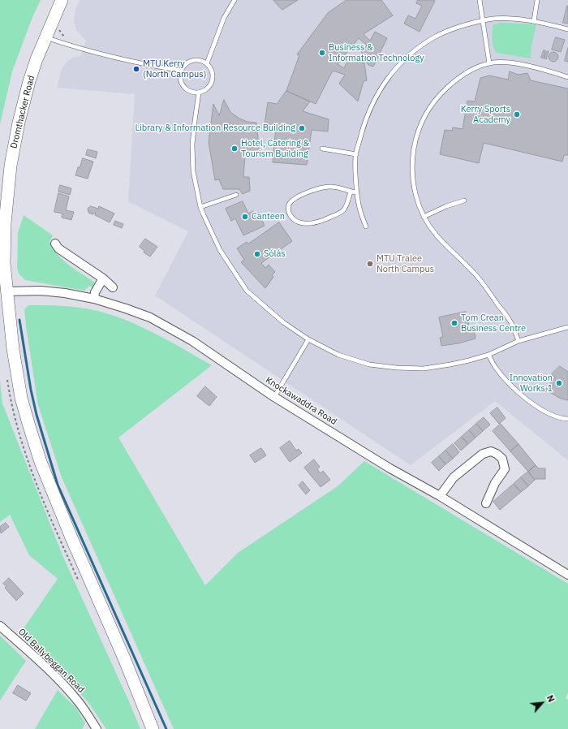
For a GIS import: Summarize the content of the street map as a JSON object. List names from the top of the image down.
{
  "streets": {
    "street": ["Dromthacker Road", "Knockawaddra Road", "Old Ballybeggan Road"]
  },
  "crossings": [
    ["Dromthacker Road", "Knockawaddra Road"]
  ],
  "places": [
    "Business & Information Technology",
    "MTU Kerry (North Campus)",
    "Kerry Sports Academy",
    "Library & Information Resource Building",
    "Hotel, Catering & Tourism Building",
    "Canteen",
    "Sólás",
    "MTU Tralee North Campus",
    "Tom Crean Business Centre",
    "Innovation Works 1"
  ],
  "north": "top right"
}
